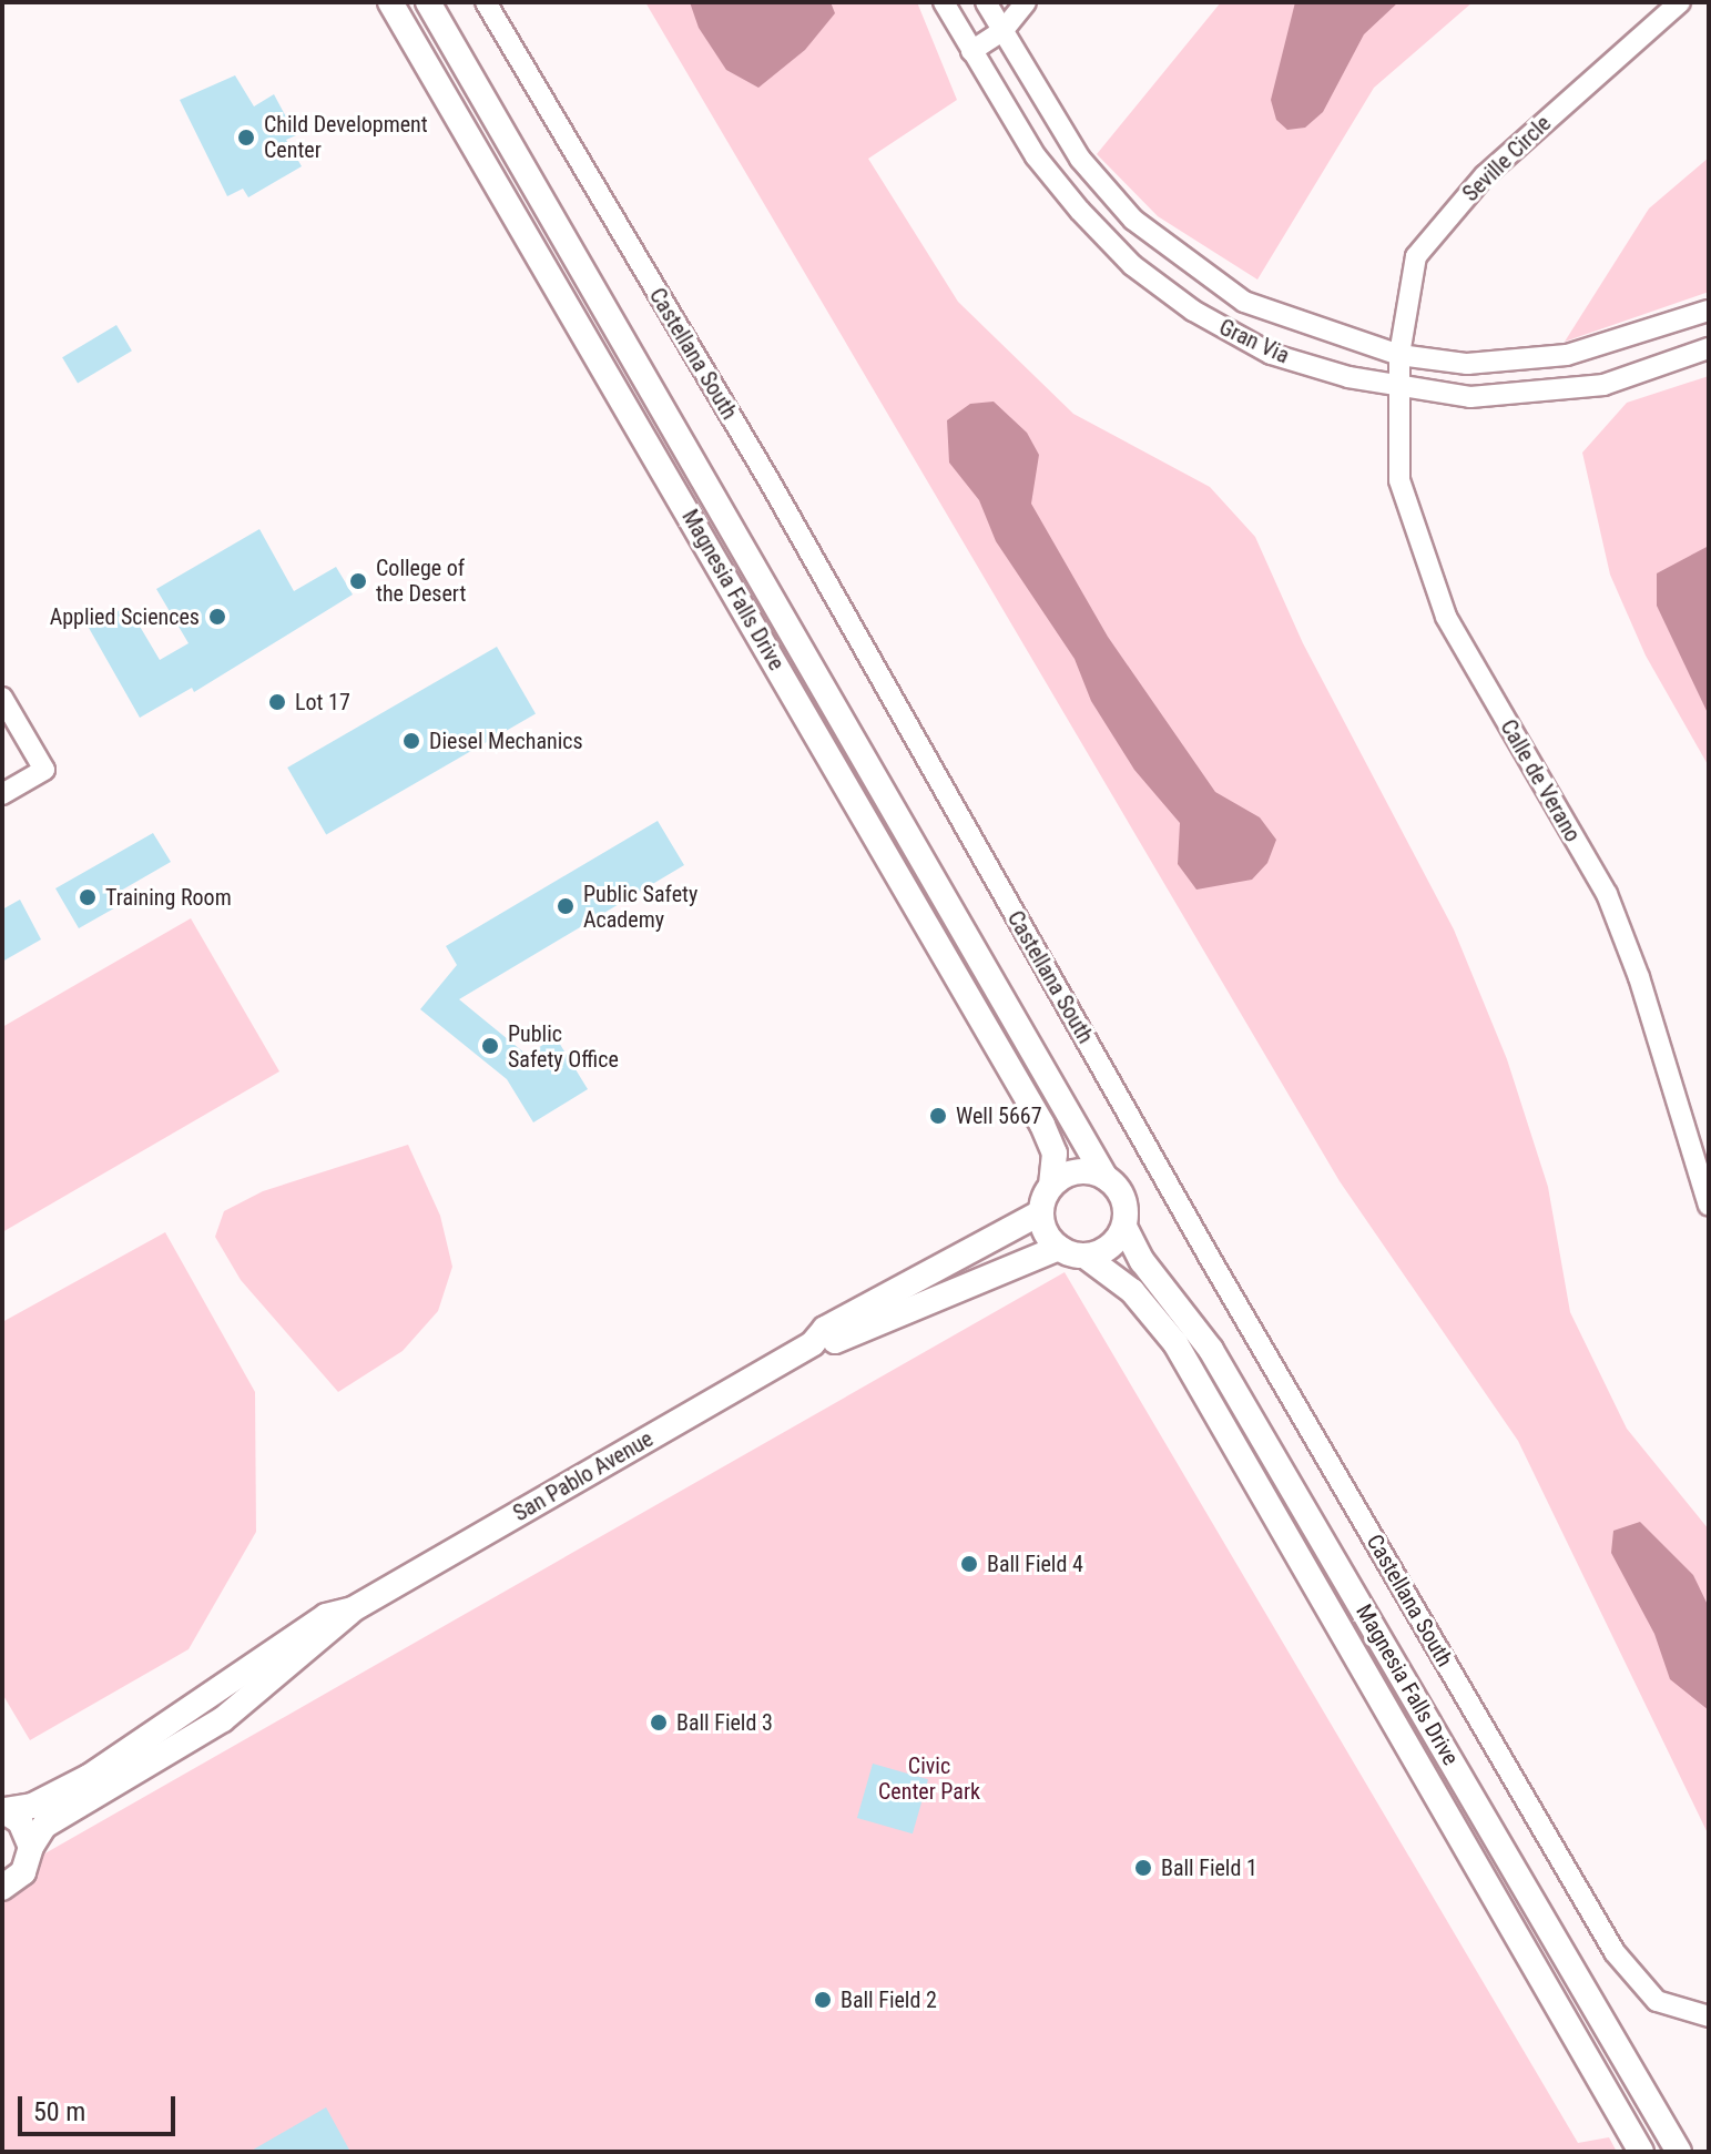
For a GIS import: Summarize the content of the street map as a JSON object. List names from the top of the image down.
{
  "streets": {
    "street": [
      "Seville Circle",
      "Gran Via",
      "Castellana South",
      "Magnesia Falls Drive",
      "Calle de Verano",
      "San Pablo Avenue"
    ]
  },
  "crossings": [
    ["Seville Circle", "Gran Via"],
    ["Seville Circle", "Calle de Verano"],
    ["Gran Via", "Calle de Verano"],
    ["Magnesia Falls Drive", "San Pablo Avenue"]
  ],
  "parks": ["Civic Center Park"],
  "places": [
    "Child Development Center",
    "College of the Desert",
    "Applied Sciences",
    "Lot 17",
    "Diesel Mechanics",
    "Training Room",
    "Public Safety Academy",
    "Public Safety Office",
    "Well 5667",
    "Ball Field 4",
    "Ball Field 3",
    "Ball Field 1",
    "Ball Field 2"
  ],
  "scale_bar": "50 m"
}
